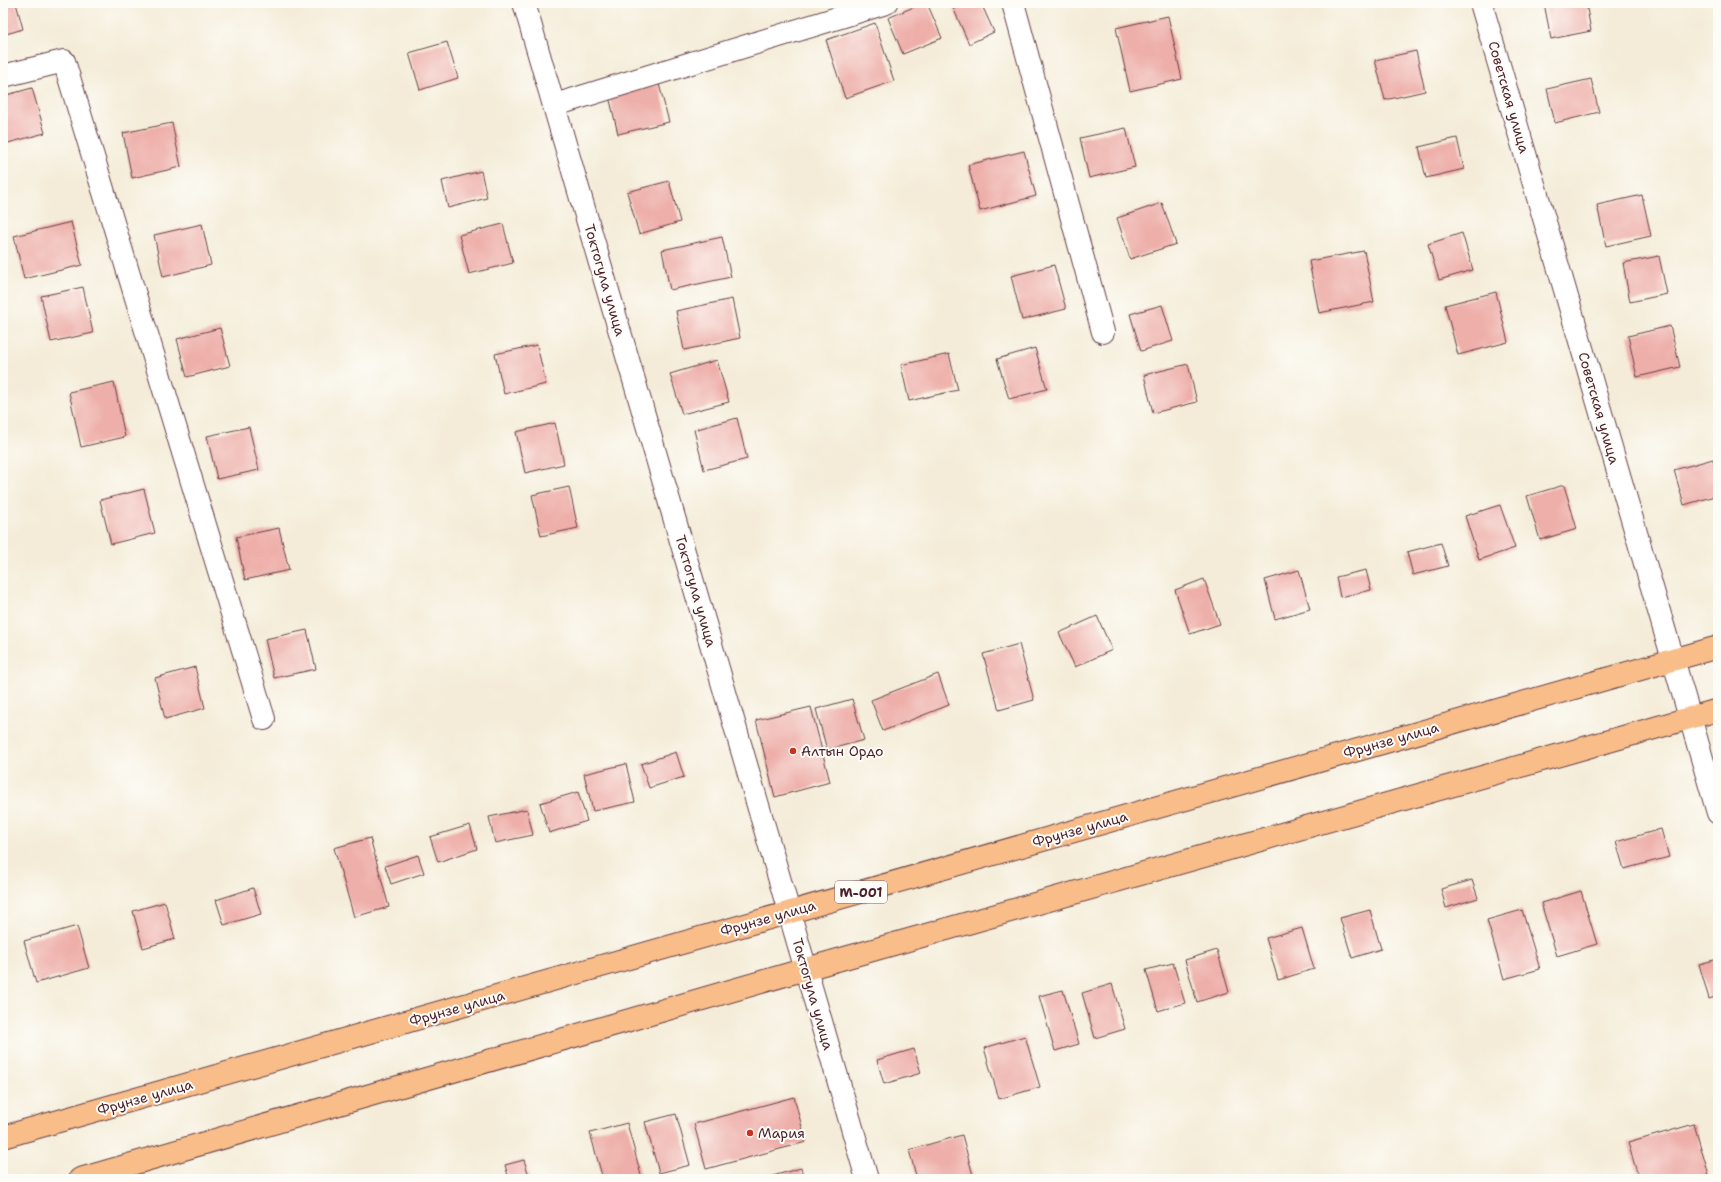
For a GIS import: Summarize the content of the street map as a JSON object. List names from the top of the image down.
{
  "streets": {
    "main road": ["Фрунзе улица", "M-001"],
    "street": ["Советская улица", "Токтогула улица"]
  },
  "crossings": [
    ["Советская улица", "Фрунзе улица"],
    ["Токтогула улица", "Фрунзе улица"]
  ],
  "places": ["Алтын Ордо", "Мария"]
}
